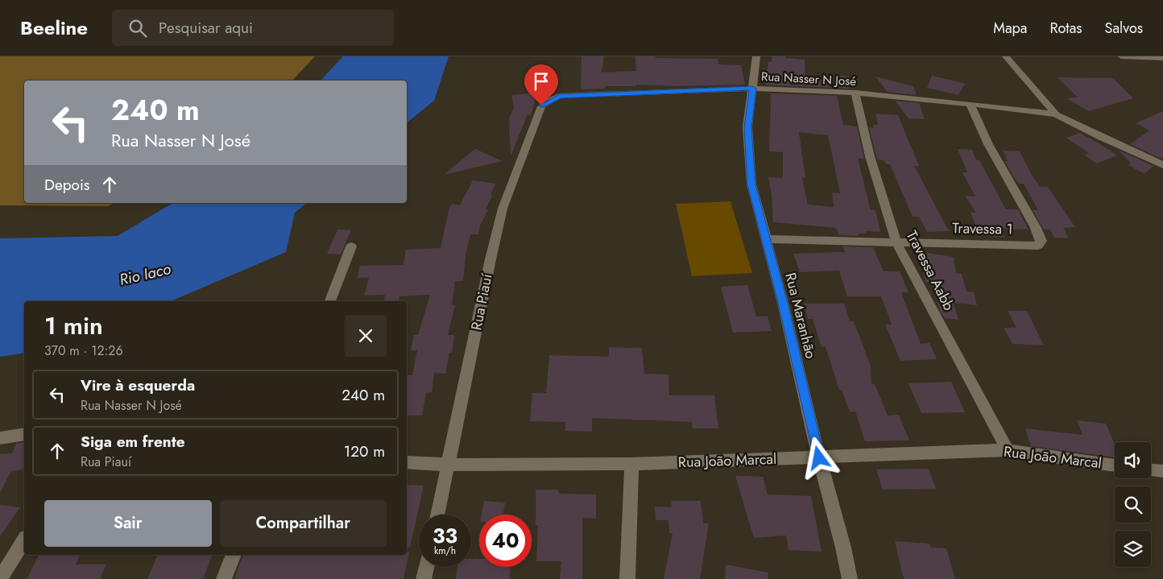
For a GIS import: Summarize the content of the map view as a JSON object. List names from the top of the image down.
{
  "streets": {
    "street": [
      "Rua Nasser N José",
      "Travessa 1",
      "Travessa Aabb",
      "Rua Piauí",
      "Rua Maranhão",
      "Rua João Marcal"
    ]
  },
  "crossings": [
    ["Rua Nasser N José", "Travessa 1"],
    ["Rua Nasser N José", "Travessa Aabb"],
    ["Rua Nasser N José", "Rua Piauí"],
    ["Rua Nasser N José", "Rua Maranhão"],
    ["Travessa 1", "Travessa Aabb"],
    ["Travessa 1", "Rua Maranhão"],
    ["Travessa Aabb", "Rua João Marcal"],
    ["Rua Piauí", "Rua João Marcal"],
    ["Rua Maranhão", "Rua João Marcal"]
  ],
  "water": ["Rio Iaco"],
  "page": {
    "header": "Beeline",
    "search": "Pesquisar aqui",
    "nav": ["Mapa", "Rotas", "Salvos"],
    "turn": ["240 m", "Rua Nasser N José"],
    "then": "Depois",
    "heading": ["1 min", "370 m · 12:26"],
    "list": [
      {
        "name": "Vire à esquerda",
        "note": "Rua Nasser N José",
        "value": "240 m"
      },
      {
        "name": "Siga em frente",
        "note": "Rua Piauí",
        "value": "120 m"
      }
    ],
    "buttons": ["Sair", "Compartilhar"],
    "speed": "33 km/h",
    "limit": "40"
  }
}
